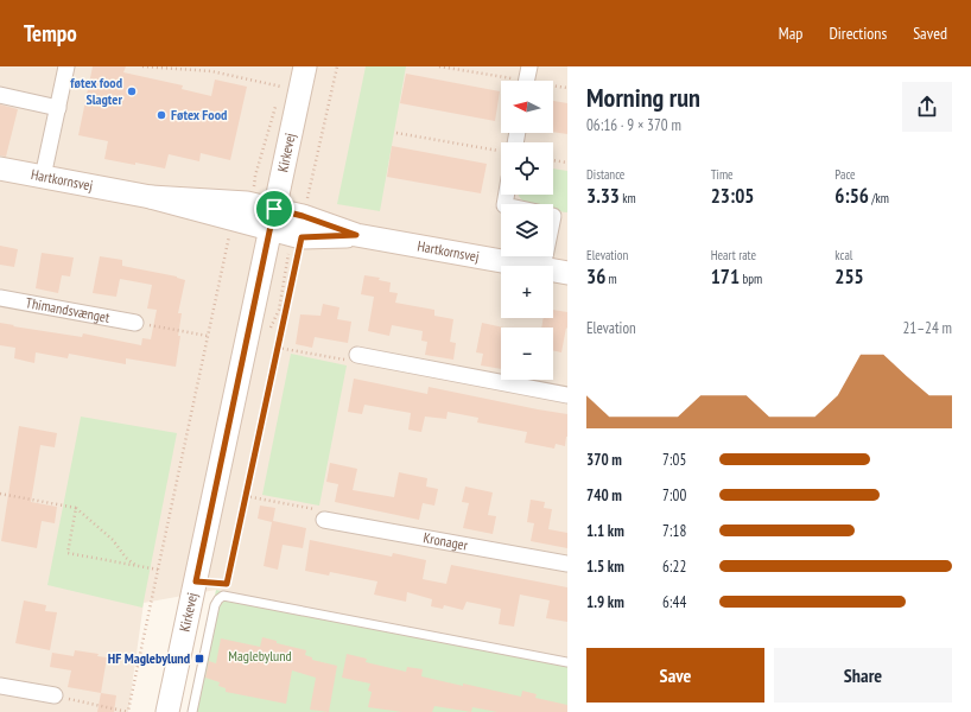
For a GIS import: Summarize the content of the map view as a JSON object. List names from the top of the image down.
{
  "streets": {
    "street": [
      "Kirkevej",
      "Hartkornsvej",
      "Thimandsvænget",
      "Kronager"
    ]
  },
  "crossings": [
    ["Kirkevej", "Hartkornsvej"]
  ],
  "parks": ["Maglebylund"],
  "places": {
    "other": ["føtex food Slagter", "Føtex Food"],
    "transit": ["HF Maglebylund"]
  },
  "north": "left",
  "page": {
    "header": "Tempo",
    "nav": ["Map", "Directions", "Saved"],
    "heading": ["Morning run", "06:16 · 9 × 370 m"],
    "map_buttons": ["+", "−"],
    "stats": [
      ["Distance", "3.33 km"],
      ["Time", "23:05"],
      ["Pace", "6:56 /km"],
      ["Elevation", "36 m"],
      ["Heart rate", "171 bpm"],
      ["kcal", "255"]
    ],
    "chart": ["Elevation", "21–24 m"],
    "list": [
      {
        "name": "370 m",
        "note": "7:05"
      },
      {
        "name": "740 m",
        "note": "7:00"
      },
      {
        "name": "1.1 km",
        "note": "7:18"
      },
      {
        "name": "1.5 km",
        "note": "6:22"
      },
      {
        "name": "1.9 km",
        "note": "6:44"
      }
    ],
    "buttons": ["Save", "Share"]
  }
}
